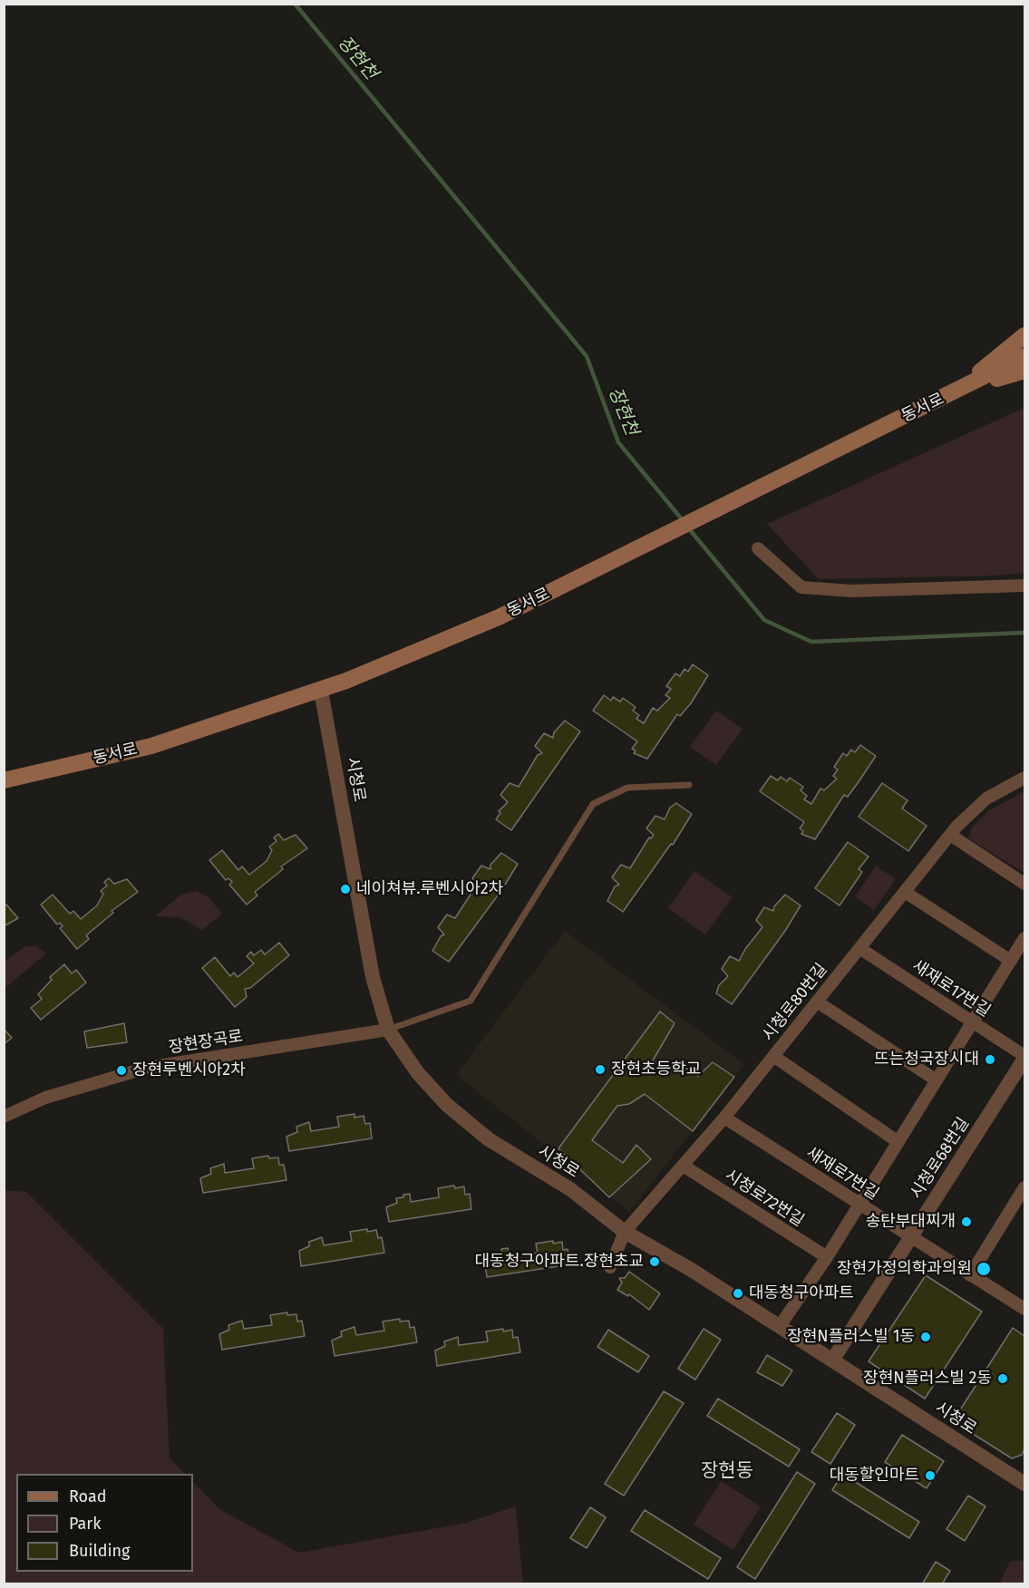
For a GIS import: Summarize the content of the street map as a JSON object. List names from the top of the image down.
{
  "streets": {
    "main road": ["동서로"],
    "street": [
      "시청로",
      "새재로17번길",
      "시청로80번길",
      "장현장곡로",
      "시청로68번길",
      "새재로7번길",
      "시청로72번길"
    ]
  },
  "crossings": [
    ["동서로", "시청로"],
    ["시청로", "시청로80번길"],
    ["시청로", "장현장곡로"],
    ["시청로", "시청로68번길"],
    ["새재로17번길", "시청로80번길"],
    ["새재로17번길", "시청로68번길"],
    ["시청로80번길", "새재로7번길"],
    ["시청로80번길", "시청로72번길"],
    ["시청로68번길", "새재로7번길"]
  ],
  "districts": ["장현동"],
  "water": ["장현천"],
  "places": [
    "네이쳐뷰.루벤시아2차",
    "뜨는청국장시대",
    "장현초등학교",
    "장현루벤시아2차",
    "송탄부대찌개",
    "대동청구아파트.장현초교",
    "장현가정의학과의원",
    "대동청구아파트",
    "장현N플러스빌 1동",
    "장현N플러스빌 2동",
    "대동할인마트"
  ],
  "legend": ["Road", "Park", "Building"]
}
